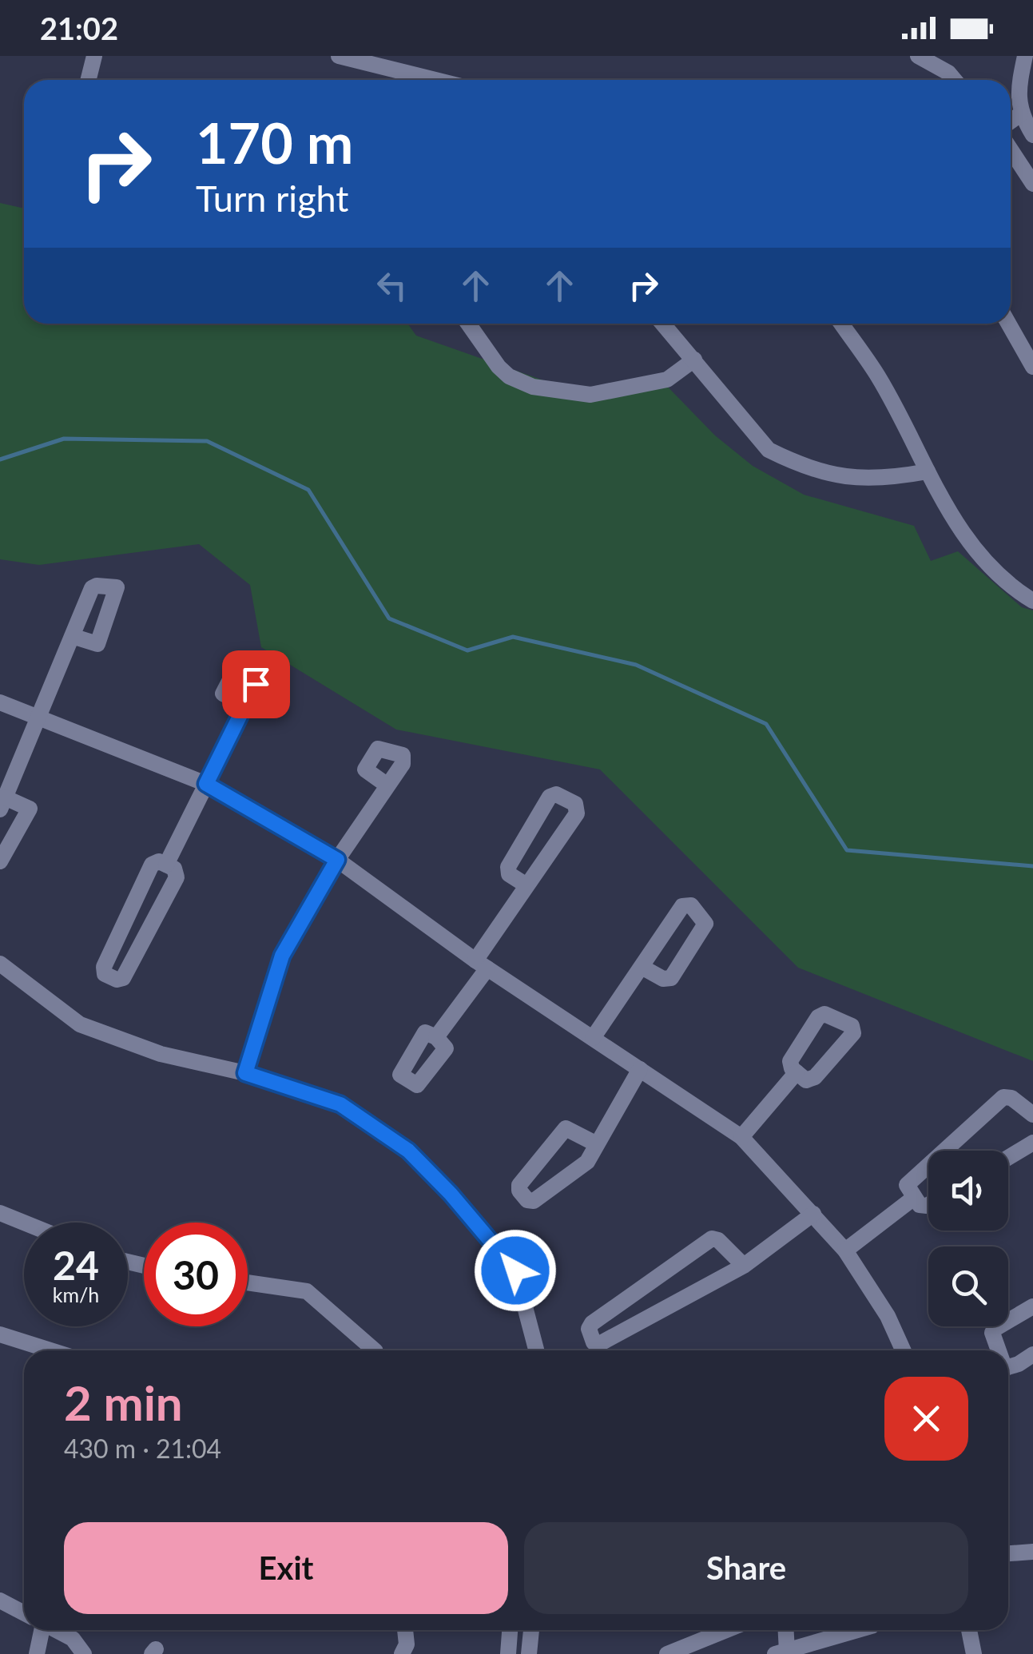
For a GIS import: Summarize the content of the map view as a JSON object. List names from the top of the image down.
{
  "page": {
    "status": "21:02",
    "turn": ["170 m", "Turn right"],
    "speed": "24 km/h",
    "limit": "30",
    "heading": ["2 min", "430 m · 21:04"],
    "buttons": ["Exit", "Share"]
  }
}
